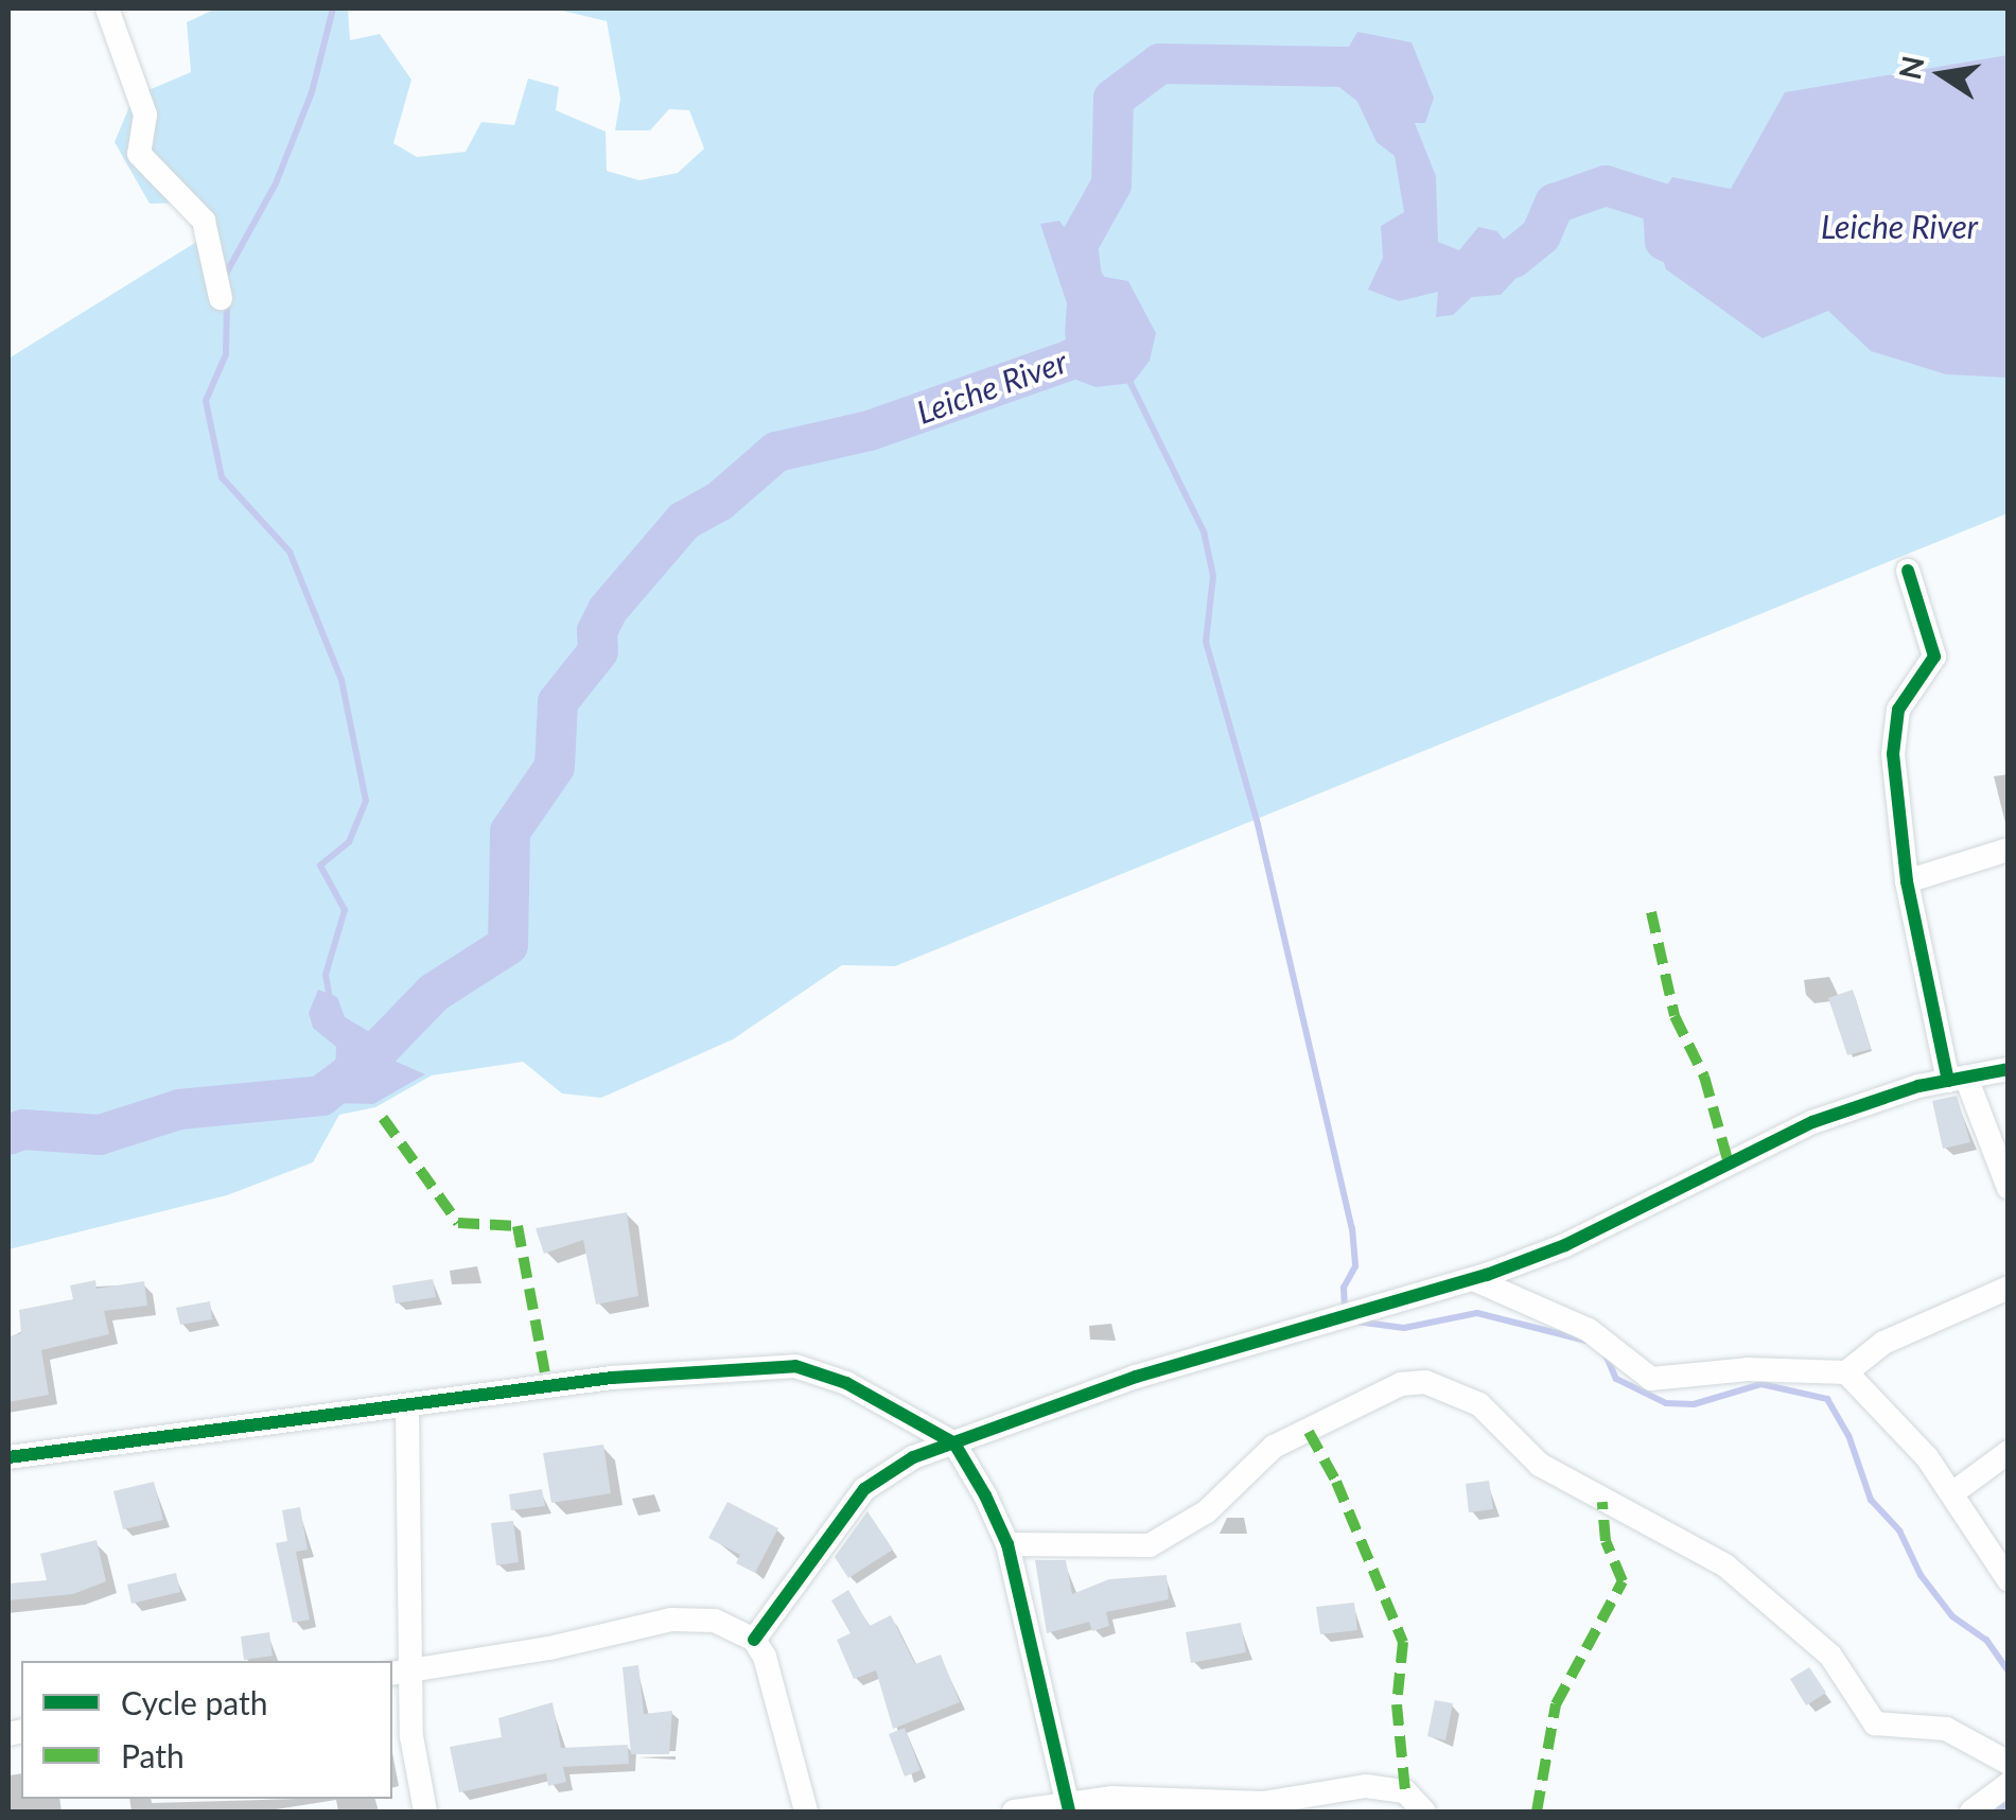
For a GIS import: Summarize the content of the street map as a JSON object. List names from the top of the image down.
{
  "water": ["Leiche River"],
  "legend": ["Cycle path", "Path"],
  "north": "left"
}
